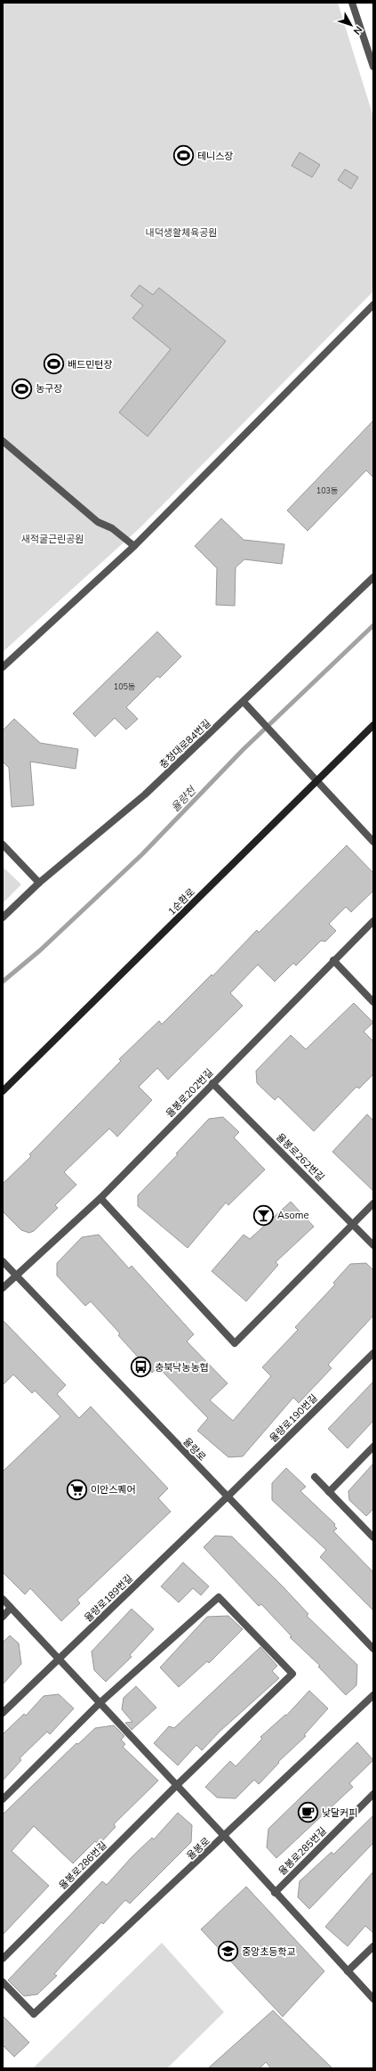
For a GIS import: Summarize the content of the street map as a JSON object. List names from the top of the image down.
{
  "streets": {
    "main road": ["1순환로"],
    "street": [
      "충청대로84번길",
      "율봉로202번길",
      "율봉로262번길",
      "율량로190번길",
      "율량로",
      "율량로189번길",
      "율봉로",
      "율봉로285번길",
      "율봉로286번길"
    ]
  },
  "crossings": [
    ["율봉로202번길", "율봉로262번길"],
    ["율봉로202번길", "율량로"],
    ["율량로190번길", "율량로"],
    ["율량로190번길", "율량로189번길"],
    ["율량로", "율량로189번길"]
  ],
  "water": ["율량천"],
  "parks": ["내덕생활체육공원", "새적굴근린공원"],
  "places": {
    "sports": ["테니스장", "배드민턴장", "농구장"],
    "bar": ["Asome"],
    "bus stop": ["충북낙농농협"],
    "supermarket": ["이안스퀘어"],
    "cafe": ["낮달커피"],
    "school or university": ["중앙초등학교"]
  },
  "house_numbers": ["103동", "105동"],
  "north": "bottom right"
}
